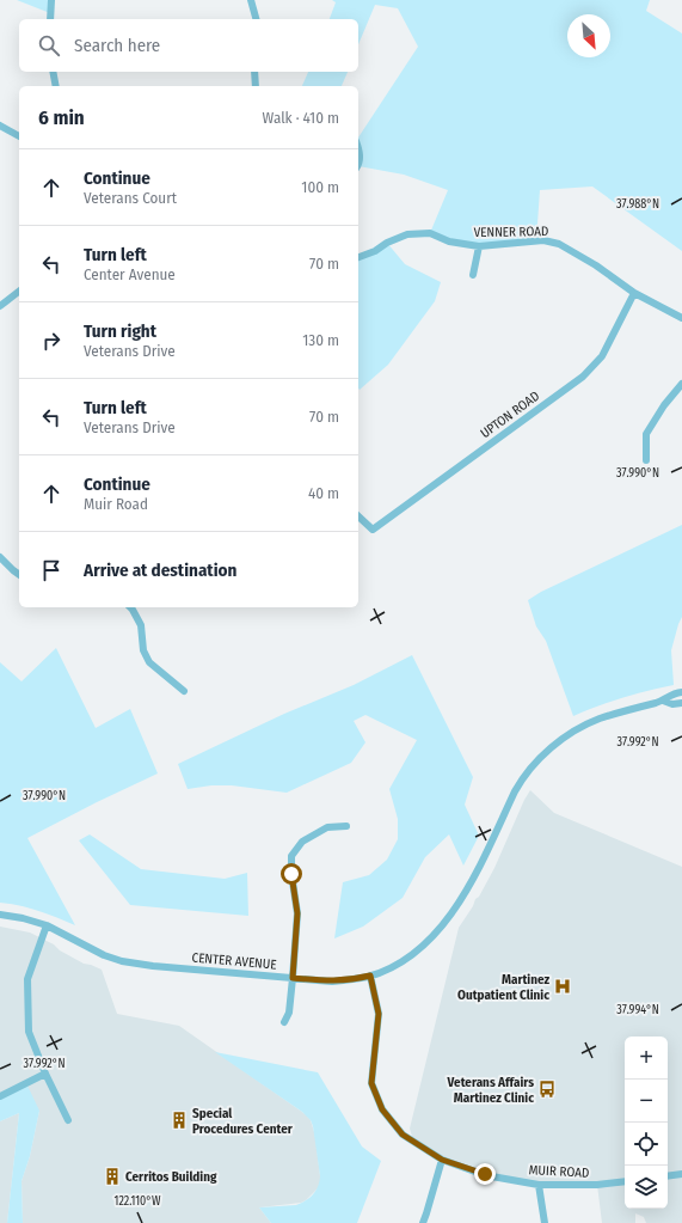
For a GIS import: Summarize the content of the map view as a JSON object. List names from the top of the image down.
{
  "streets": {
    "street": [
      "VENNER ROAD",
      "UPTON ROAD",
      "CENTER AVENUE",
      "MUIR ROAD"
    ]
  },
  "crossings": [
    ["VENNER ROAD", "UPTON ROAD"],
    ["CENTER AVENUE", "MUIR ROAD"]
  ],
  "places": {
    "hospital": ["Martinez Outpatient Clinic"],
    "bus stop": ["Veterans Affairs Martinez Clinic"],
    "building": ["Special Procedures Center", "Cerritos Building"]
  },
  "north": "bottom right",
  "page": {
    "search": "Search here",
    "heading": ["6 min", "Walk · 410 m"],
    "list": [
      ["Continue", "Veterans Court", "100 m"],
      ["Turn left", "Center Avenue", "70 m"],
      ["Turn right", "Veterans Drive", "130 m"],
      ["Turn left", "Veterans Drive", "70 m"],
      ["Continue", "Muir Road", "40 m"],
      "Arrive at destination"
    ],
    "map_buttons": ["+", "−"]
  },
  "coordinates": [
    "37.988°N",
    "37.990°N",
    "37.992°N",
    "37.994°N",
    "122.110°W"
  ]
}
